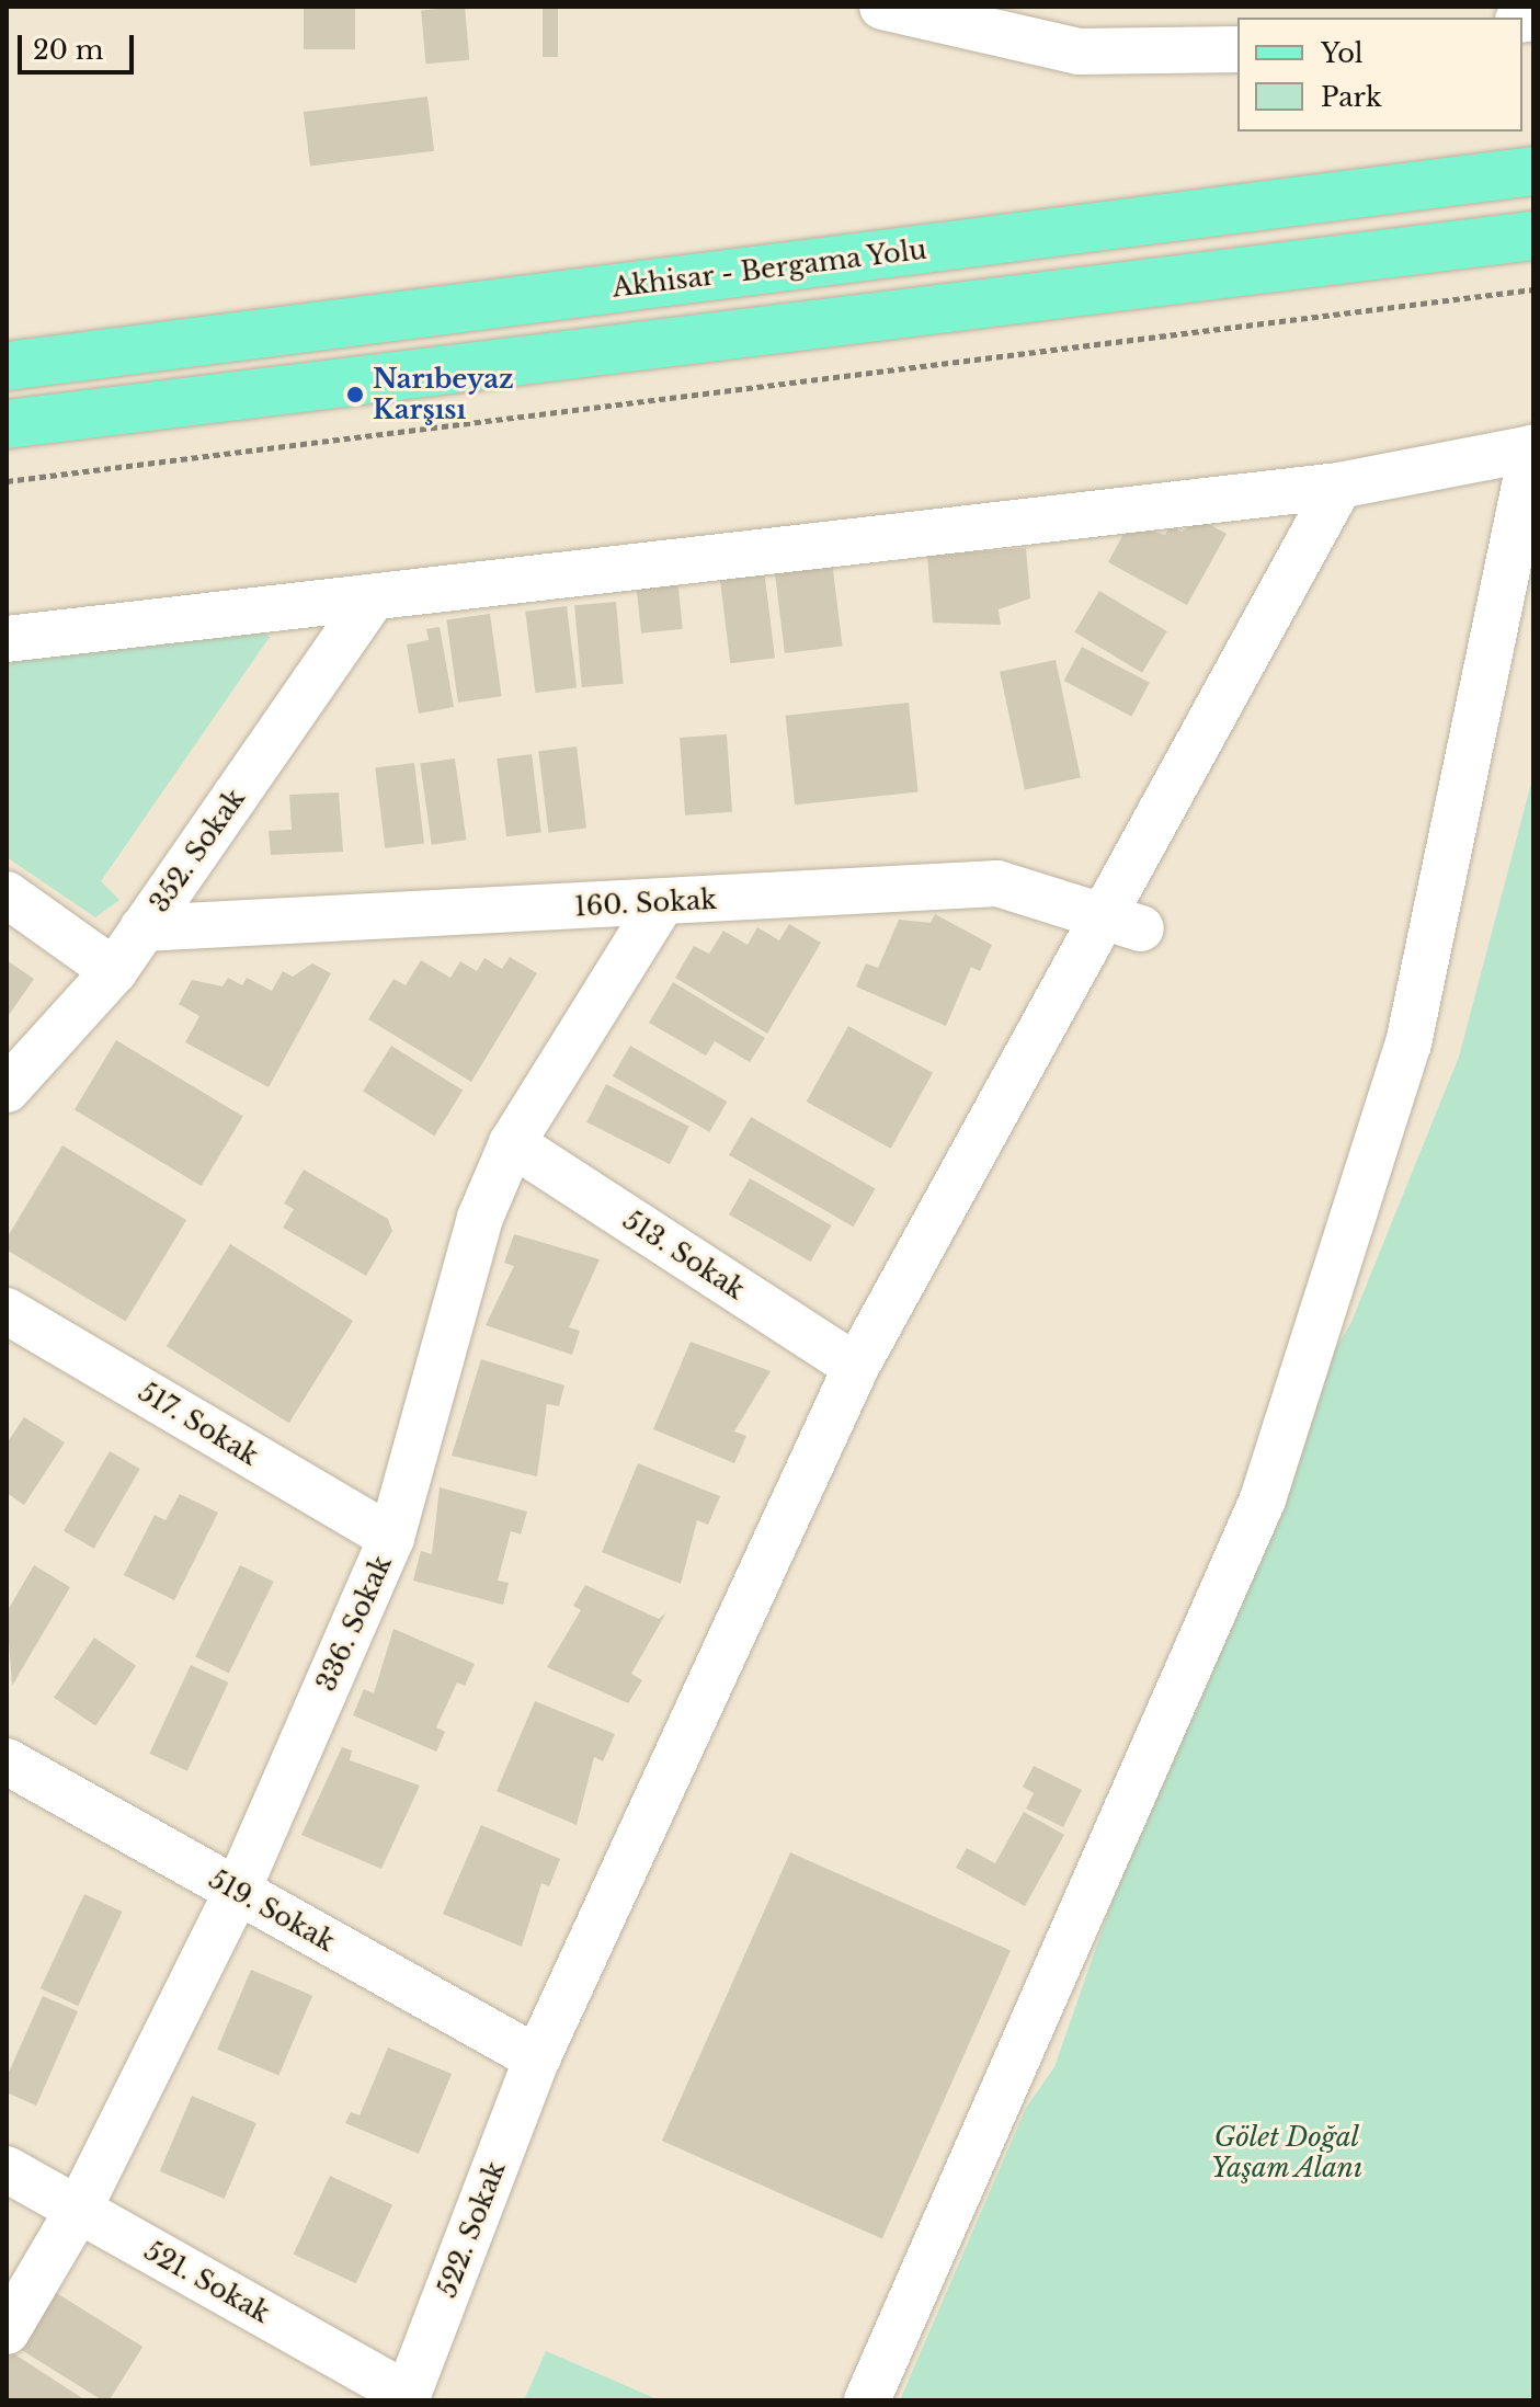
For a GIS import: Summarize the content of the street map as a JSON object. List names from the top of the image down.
{
  "streets": {
    "main road": ["Akhisar - Bergama Yolu"],
    "street": [
      "352. Sokak",
      "160. Sokak",
      "513. Sokak",
      "517. Sokak",
      "336. Sokak",
      "519. Sokak",
      "522. Sokak",
      "521. Sokak"
    ]
  },
  "crossings": [
    ["352. Sokak", "160. Sokak"],
    ["160. Sokak", "336. Sokak"],
    ["160. Sokak", "522. Sokak"],
    ["513. Sokak", "336. Sokak"],
    ["513. Sokak", "522. Sokak"],
    ["517. Sokak", "336. Sokak"],
    ["336. Sokak", "519. Sokak"],
    ["336. Sokak", "521. Sokak"],
    ["519. Sokak", "522. Sokak"],
    ["522. Sokak", "521. Sokak"]
  ],
  "parks": ["Gölet Doğal Yaşam Alanı"],
  "places": ["Narıbeyaz Karşısı"],
  "legend": ["Yol", "Park"],
  "scale_bar": "20 m"
}
